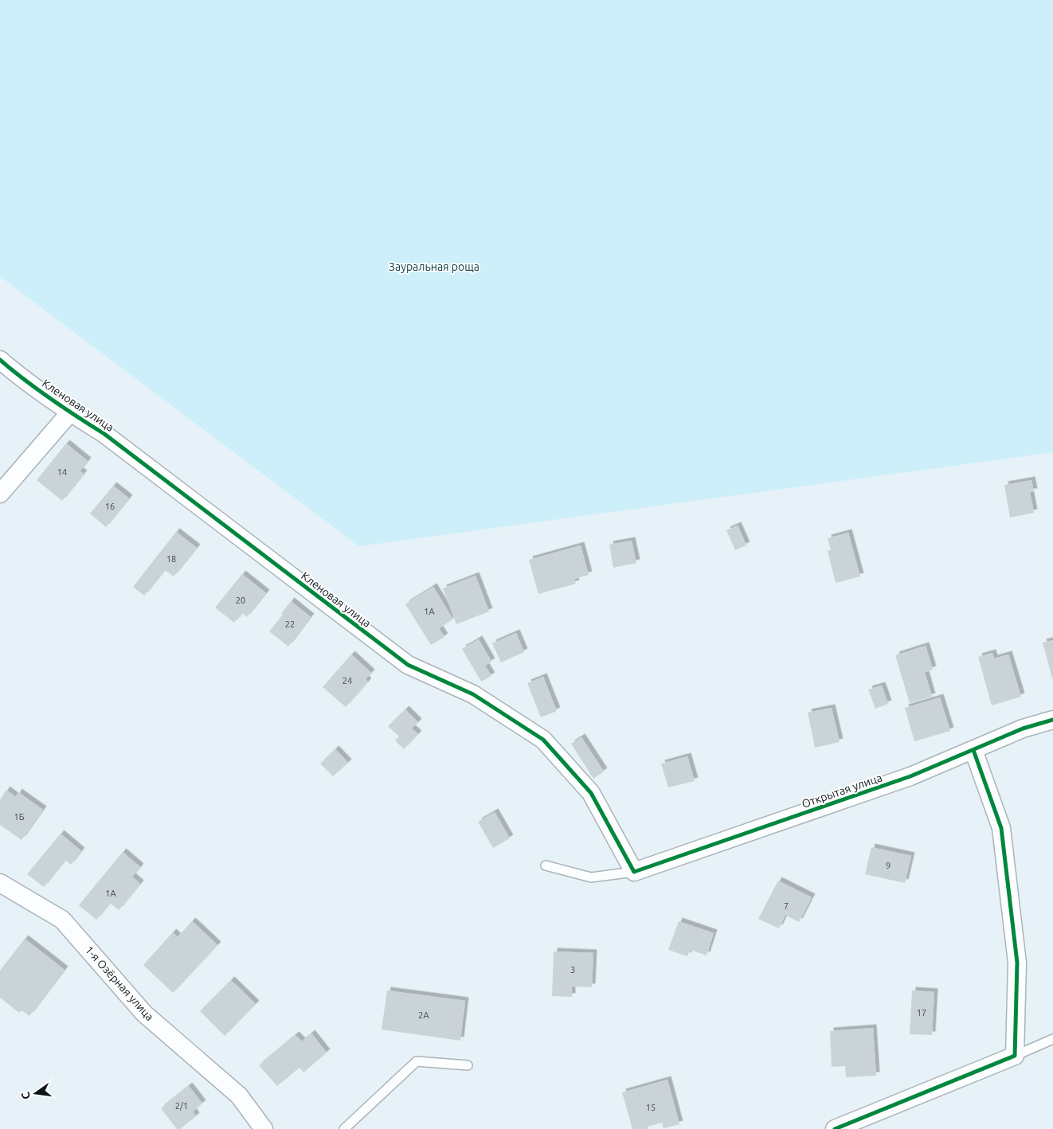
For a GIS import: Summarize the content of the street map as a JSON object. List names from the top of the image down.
{
  "streets": {
    "street": ["Кленовая улица", "Открытая улица", "1-я Озёрная улица"]
  },
  "crossings": [
    ["Кленовая улица", "Открытая улица"]
  ],
  "parks": ["Зауральная роща"],
  "house_numbers": [
    "14",
    "16",
    "18",
    "20",
    "1А",
    "22",
    "24",
    "1Б",
    "9",
    "1А",
    "7",
    "3",
    "17",
    "2А",
    "2/1",
    "15"
  ],
  "north": "left"
}
